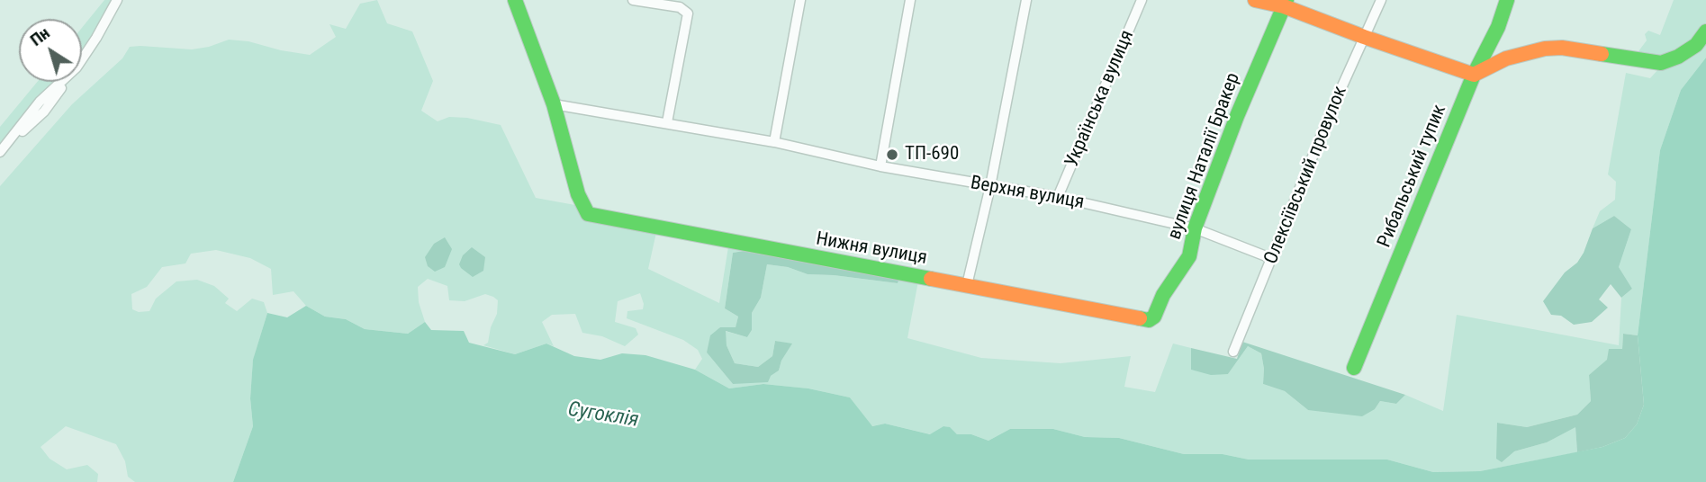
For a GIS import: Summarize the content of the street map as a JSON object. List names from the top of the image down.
{
  "streets": {
    "street": [
      "Українська вулиця",
      "вулиця Наталії Бракер",
      "Олексіївський провулок",
      "Рибальський тупик",
      "Верхня вулиця",
      "Нижня вулиця"
    ]
  },
  "crossings": [
    ["Українська вулиця", "Верхня вулиця"],
    ["вулиця Наталії Бракер", "Верхня вулиця"],
    ["вулиця Наталії Бракер", "Нижня вулиця"],
    ["Олексіївський провулок", "Верхня вулиця"],
    ["Верхня вулиця", "Нижня вулиця"]
  ],
  "water": ["Сугоклія"],
  "places": ["ТП-690"],
  "north": "top left"
}
